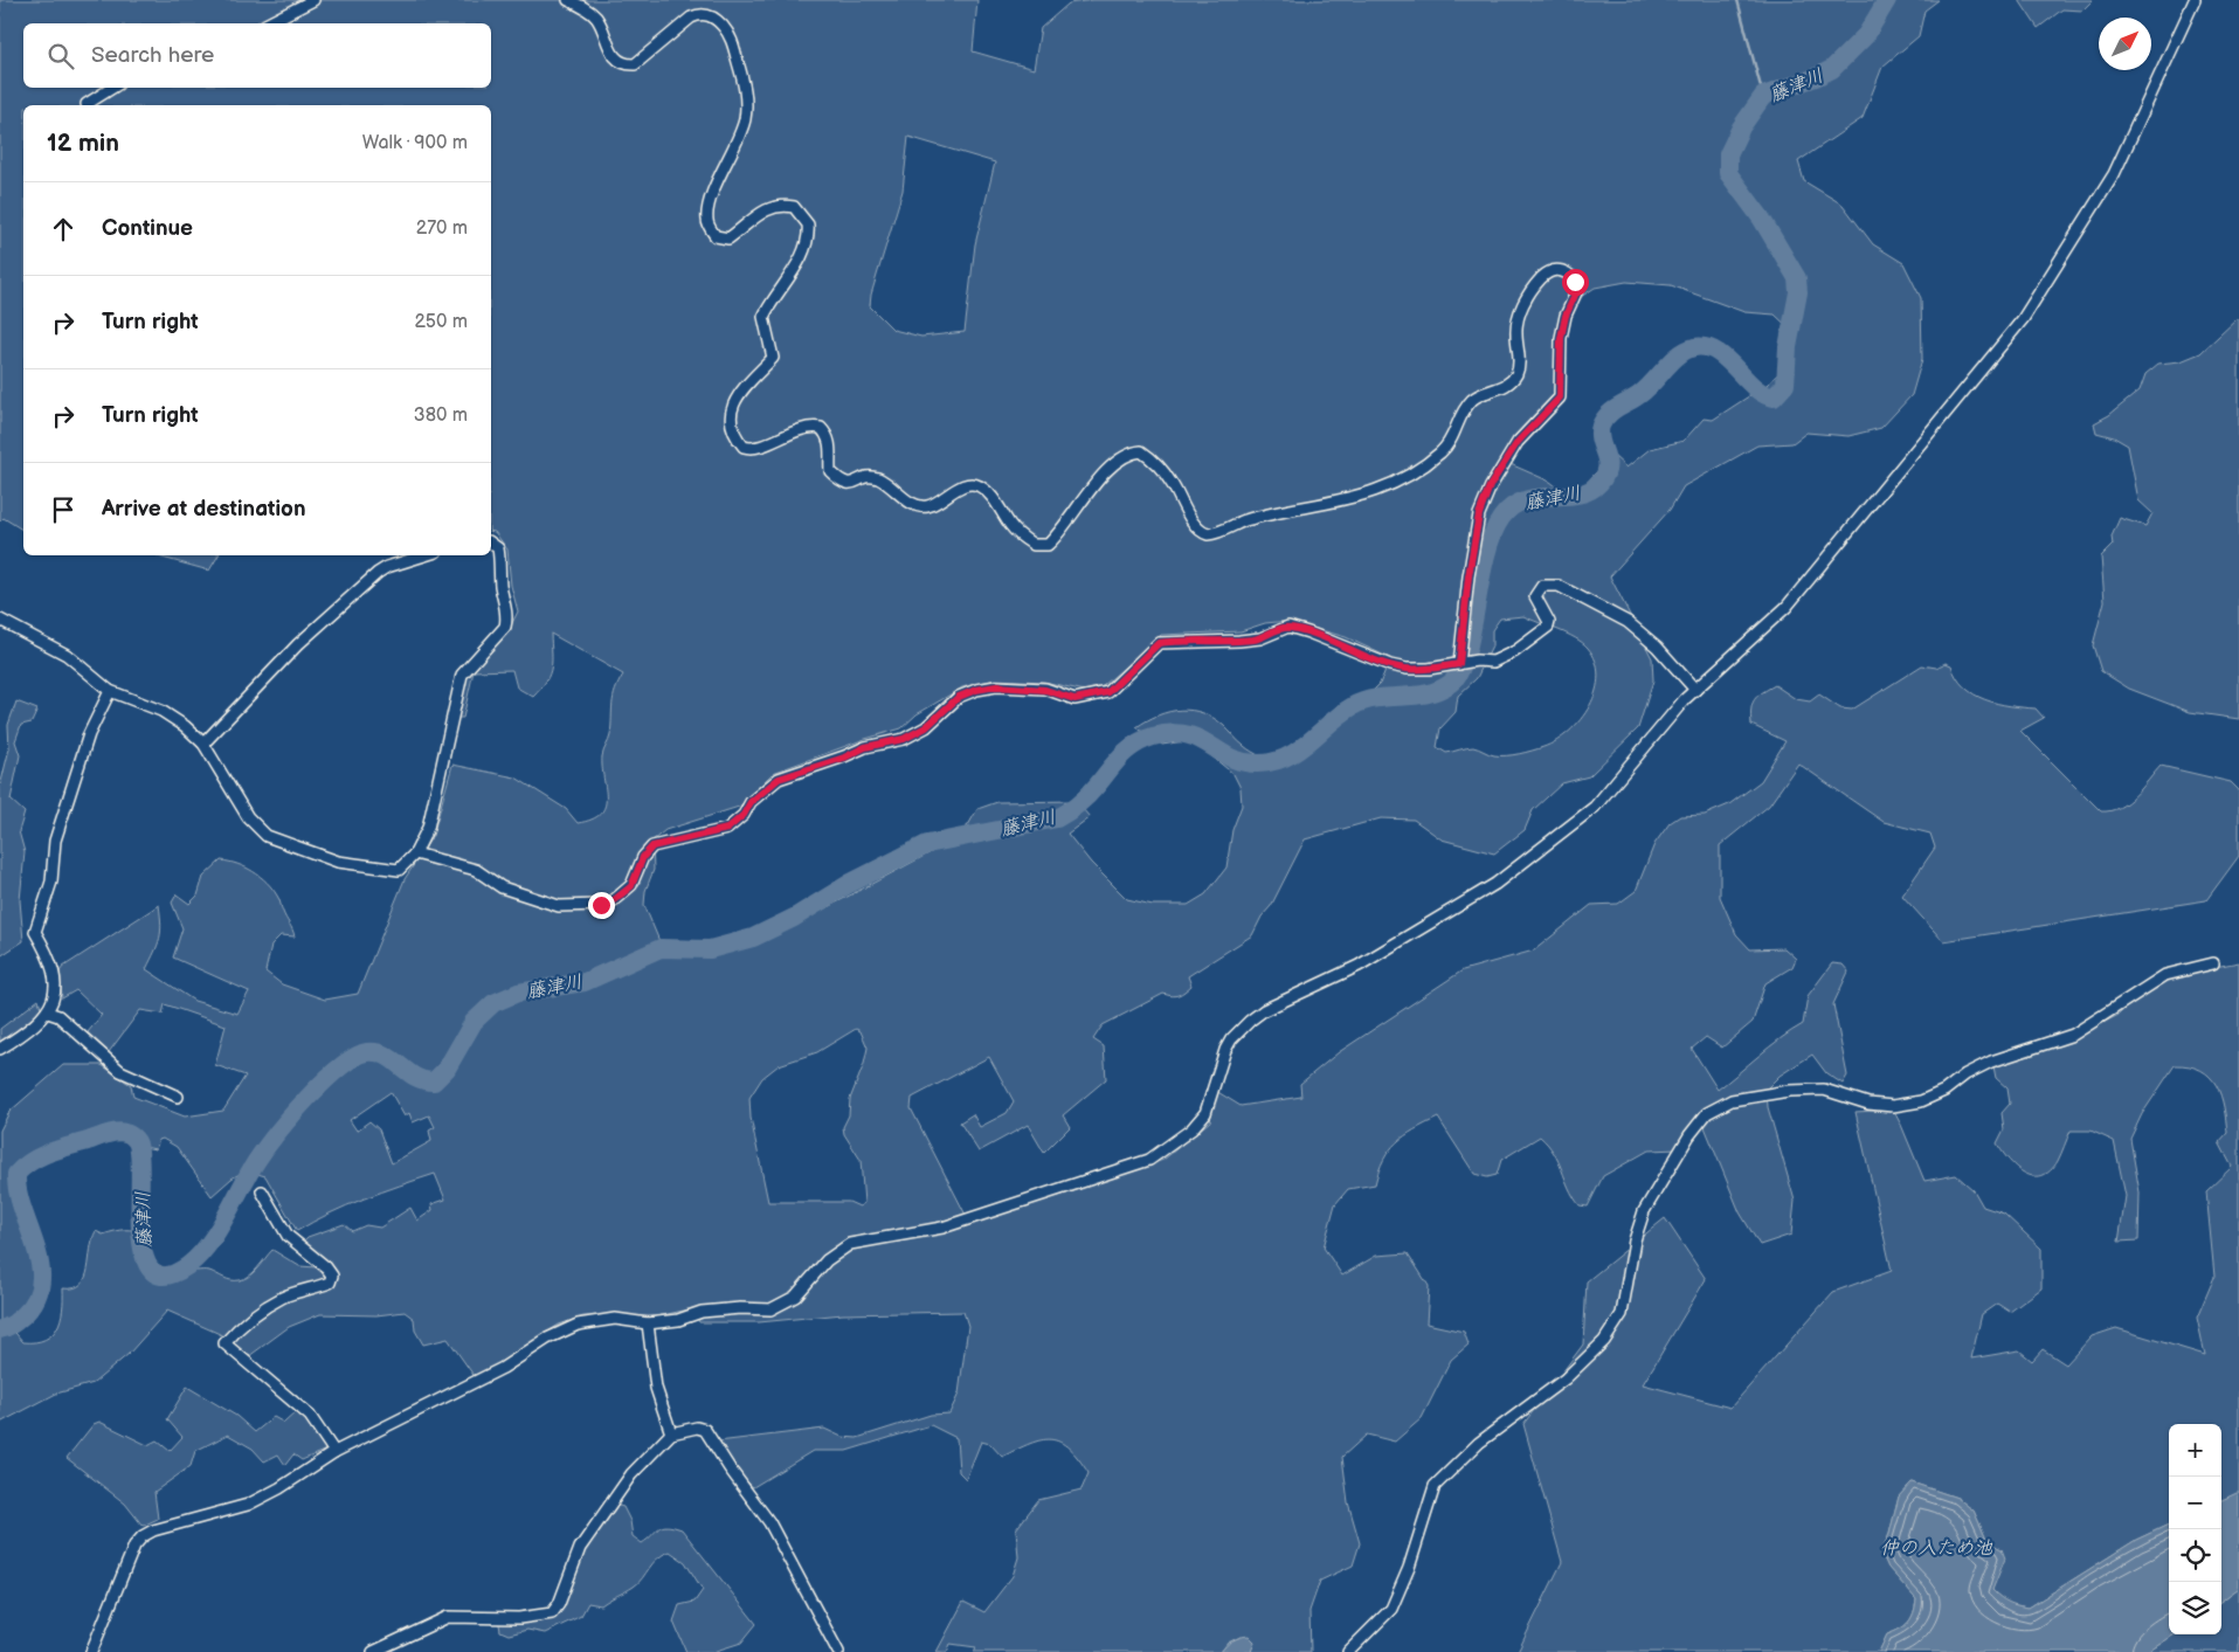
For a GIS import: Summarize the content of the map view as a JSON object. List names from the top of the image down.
{
  "water": ["藤津川", "仲の入ため池"],
  "north": "top right",
  "page": {
    "search": "Search here",
    "heading": ["12 min", "Walk · 900 m"],
    "list": [
      ["Continue", "270 m"],
      ["Turn right", "250 m"],
      ["Turn right", "380 m"],
      "Arrive at destination"
    ],
    "map_buttons": ["+", "−"]
  }
}
